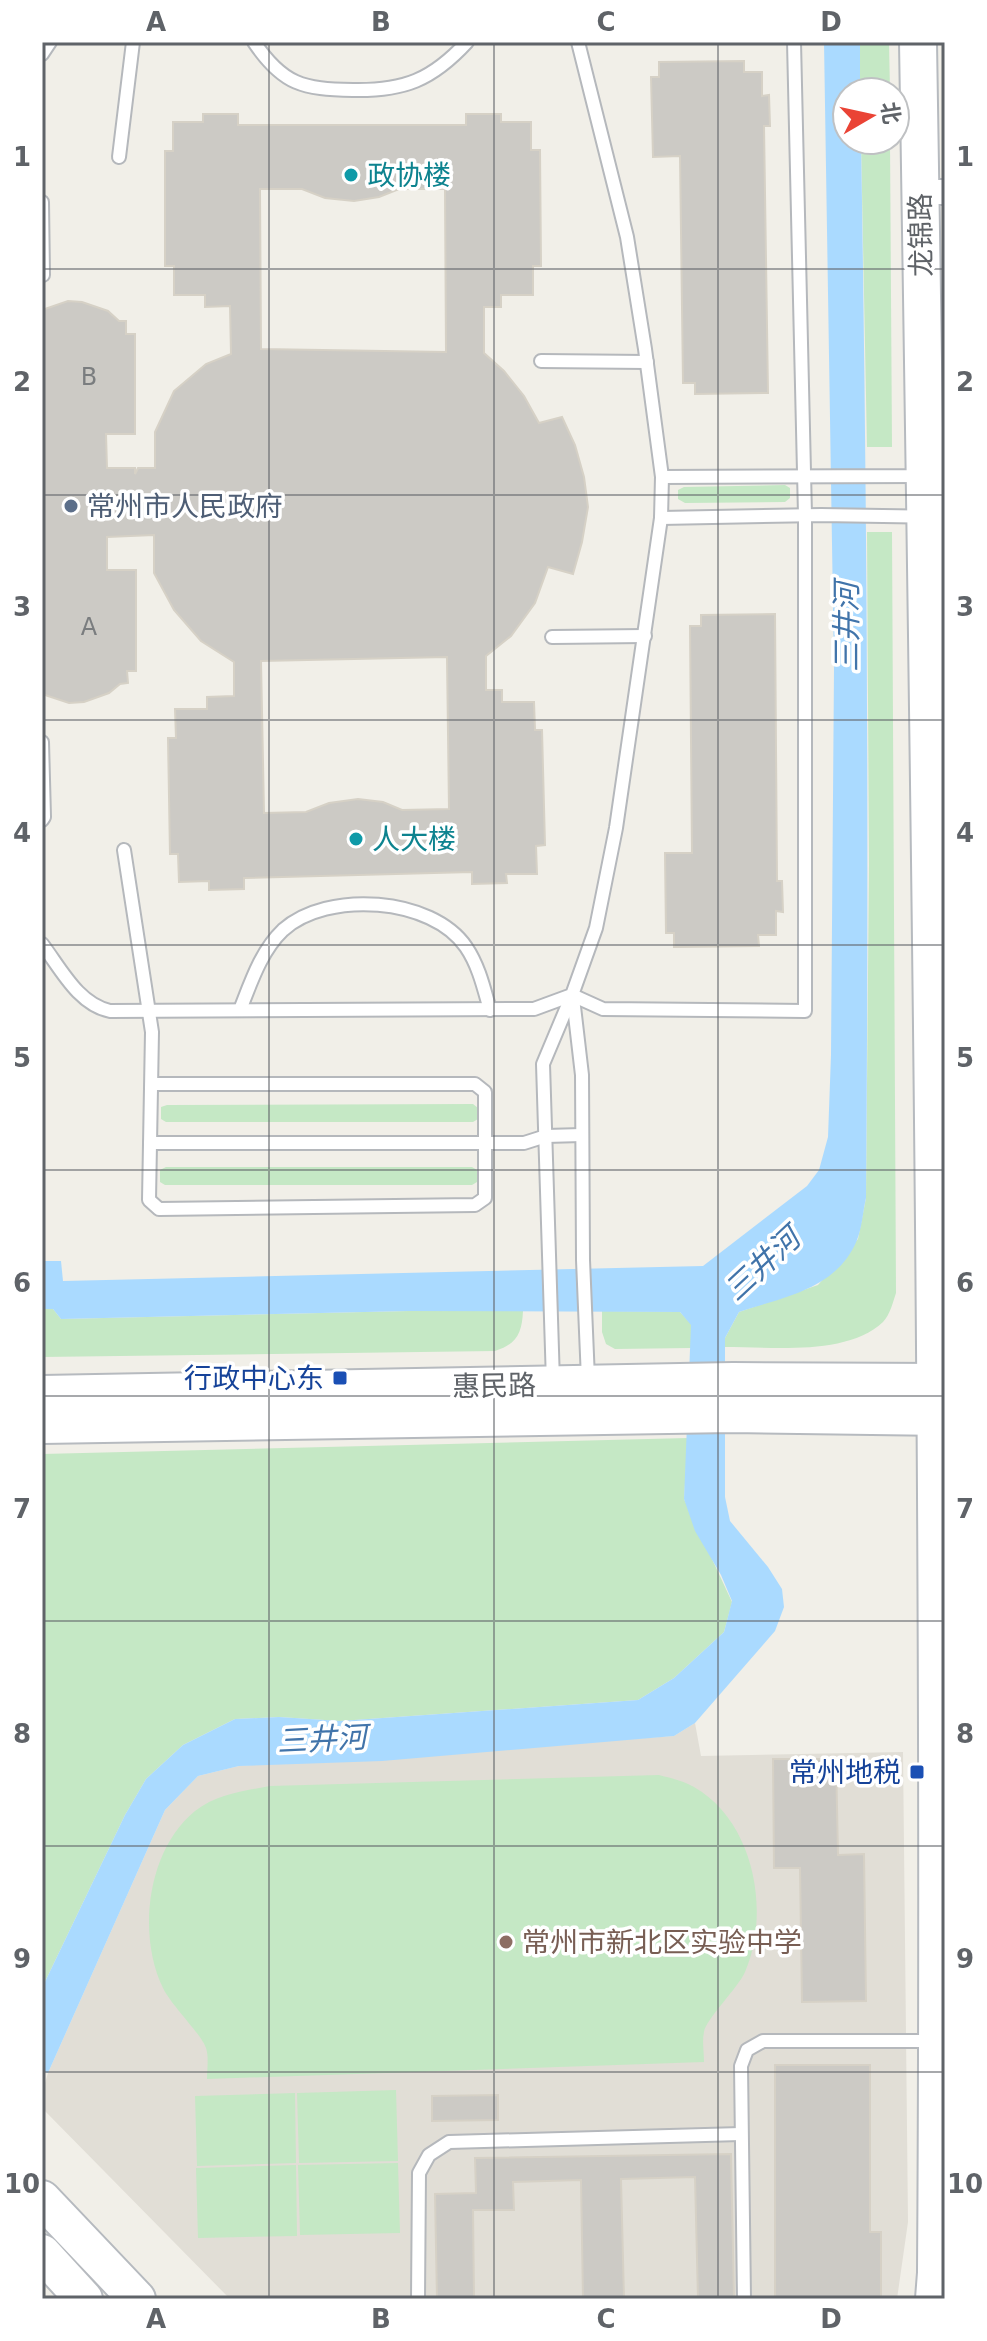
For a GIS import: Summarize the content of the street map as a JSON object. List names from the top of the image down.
{
  "streets": {
    "main road": ["龙锦路", "惠民路"]
  },
  "crossings": [
    ["龙锦路", "惠民路"]
  ],
  "water": ["三井河"],
  "places": {
    "other": [
      "政协楼",
      "常州市人民政府",
      "人大楼",
      "常州市新北区实验中学"
    ],
    "transit": ["行政中心东", "常州地税"]
  },
  "house_numbers": ["B", "A"],
  "north": "right",
  "grid": {
    "columns": [
      "A",
      "B",
      "C",
      "D"
    ],
    "rows": [
      "1",
      "2",
      "3",
      "4",
      "5",
      "6",
      "7",
      "8",
      "9",
      "10"
    ]
  }
}
